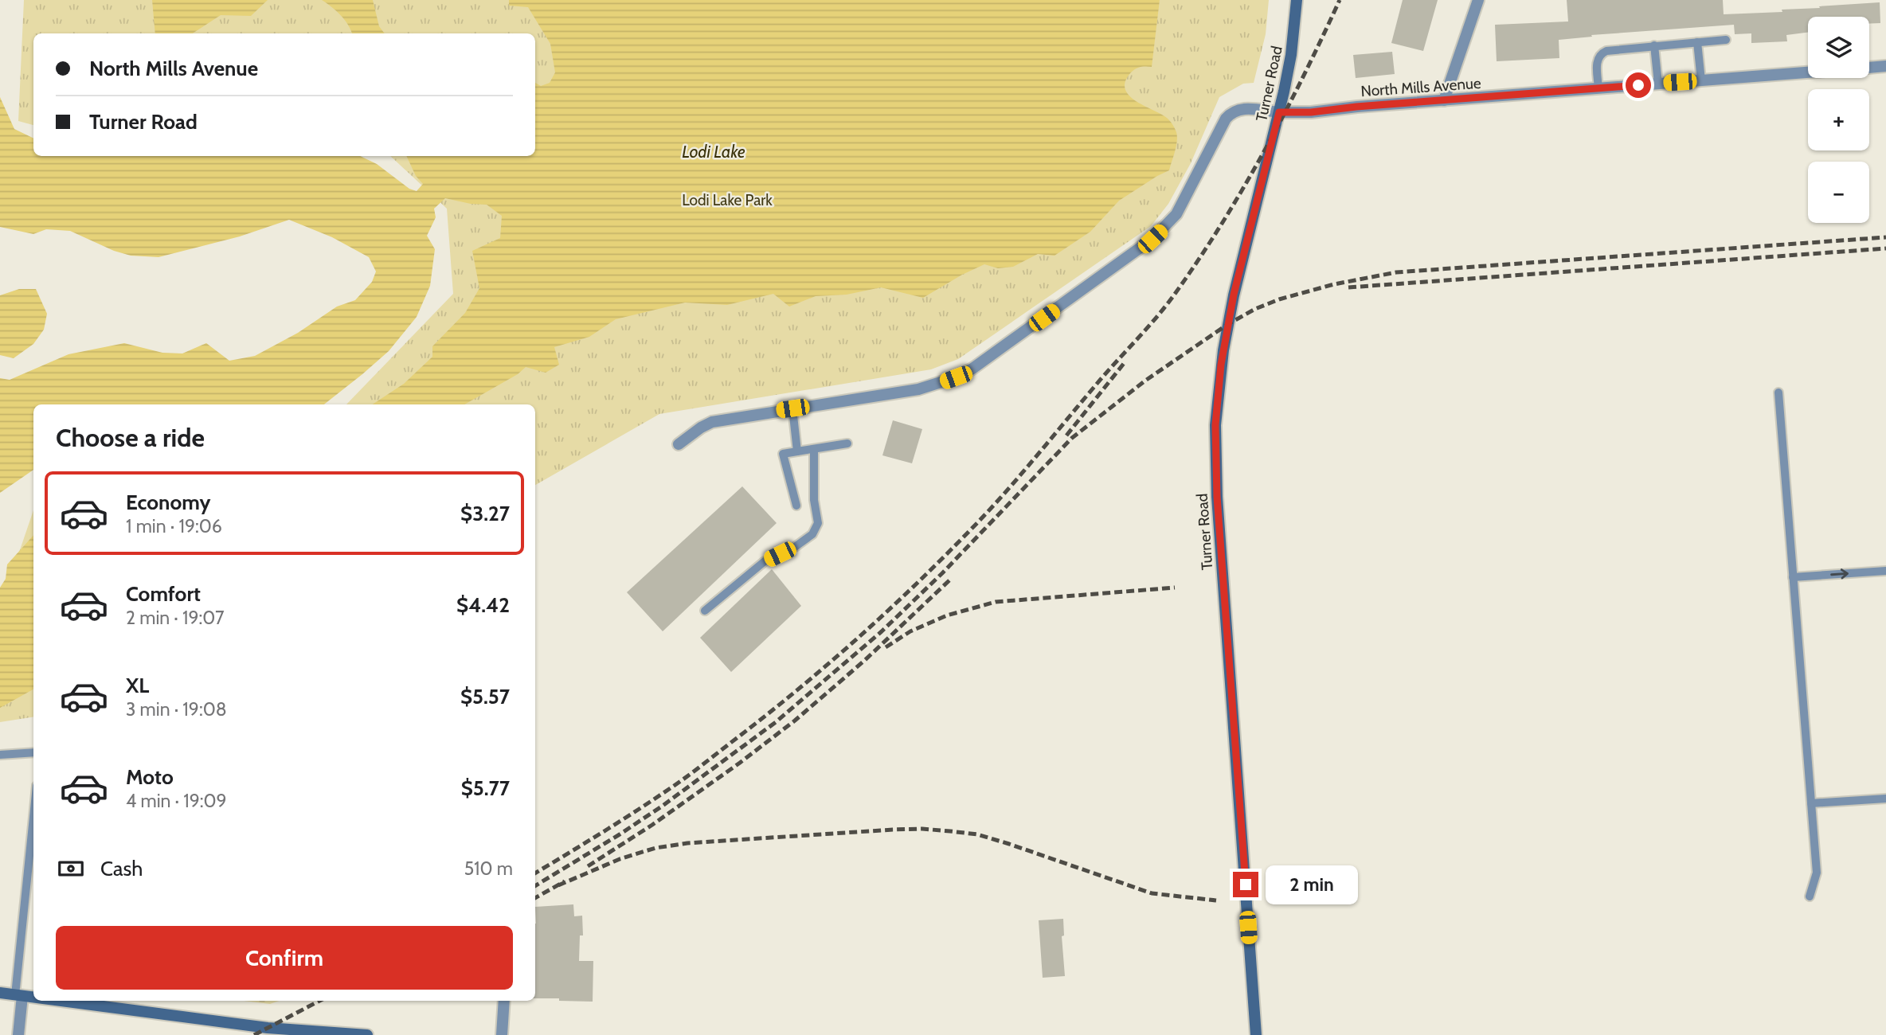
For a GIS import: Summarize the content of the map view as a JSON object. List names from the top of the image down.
{
  "streets": {
    "main road": ["Turner Road"],
    "street": ["North Mills Avenue"]
  },
  "crossings": [
    ["Turner Road", "North Mills Avenue"]
  ],
  "water": ["Lodi Lake"],
  "parks": ["Lodi Lake Park"],
  "page": {
    "map_buttons": ["+", "−"],
    "banner": ["North Mills Avenue", "Turner Road"],
    "heading": "Choose a ride",
    "list": [
      {
        "name": "Economy",
        "note": "1 min · 19:06",
        "value": "$3.27"
      },
      {
        "name": "Comfort",
        "note": "2 min · 19:07",
        "value": "$4.42"
      },
      {
        "name": "XL",
        "note": "3 min · 19:08",
        "value": "$5.57"
      },
      {
        "name": "Moto",
        "note": "4 min · 19:09",
        "value": "$5.77"
      }
    ],
    "pay": ["Cash", "510 m"],
    "bubble": "2 min",
    "buttons": "Confirm"
  }
}
